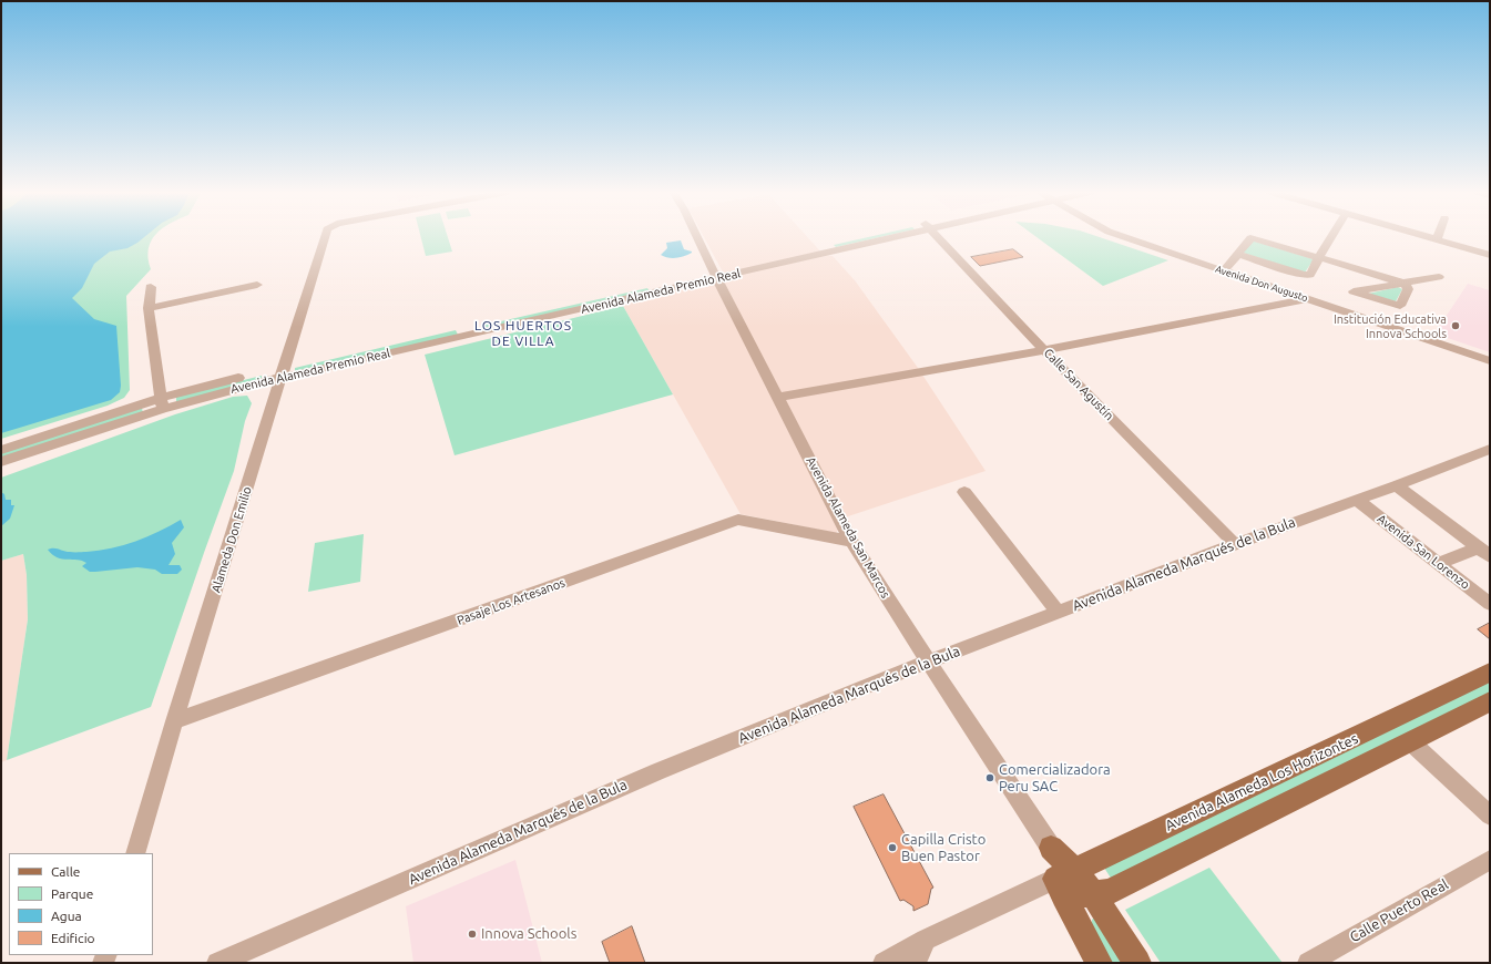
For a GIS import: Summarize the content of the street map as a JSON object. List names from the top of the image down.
{
  "streets": {
    "main road": ["Avenida Alameda San Marcos", "Avenida Alameda Los Horizontes"],
    "street": [
      "Avenida Don Augusto",
      "Avenida Alameda Premio Real",
      "Calle San Agustín",
      "Alameda Don Emilio",
      "Avenida San Lorenzo",
      "Avenida Alameda Marqués de la Bula",
      "Pasaje Los Artesanos",
      "Calle Puerto Real"
    ]
  },
  "crossings": [
    ["Avenida Alameda Premio Real", "Avenida Alameda San Marcos"],
    ["Avenida Alameda Premio Real", "Alameda Don Emilio"],
    ["Calle San Agustín", "Avenida Alameda Marqués de la Bula"],
    ["Avenida Alameda San Marcos", "Avenida Alameda Marqués de la Bula"],
    ["Avenida Alameda San Marcos", "Pasaje Los Artesanos"],
    ["Avenida Alameda San Marcos", "Avenida Alameda Los Horizontes"],
    ["Alameda Don Emilio", "Pasaje Los Artesanos"],
    ["Avenida San Lorenzo", "Avenida Alameda Marqués de la Bula"]
  ],
  "districts": ["LOS HUERTOS DE VILLA"],
  "places": [
    "Institución Educativa Innova Schools",
    "Comercializadora Peru SAC",
    "Capilla Cristo Buen Pastor",
    "Innova Schools"
  ],
  "legend": [
    "Calle",
    "Parque",
    "Agua",
    "Edificio"
  ]
}
